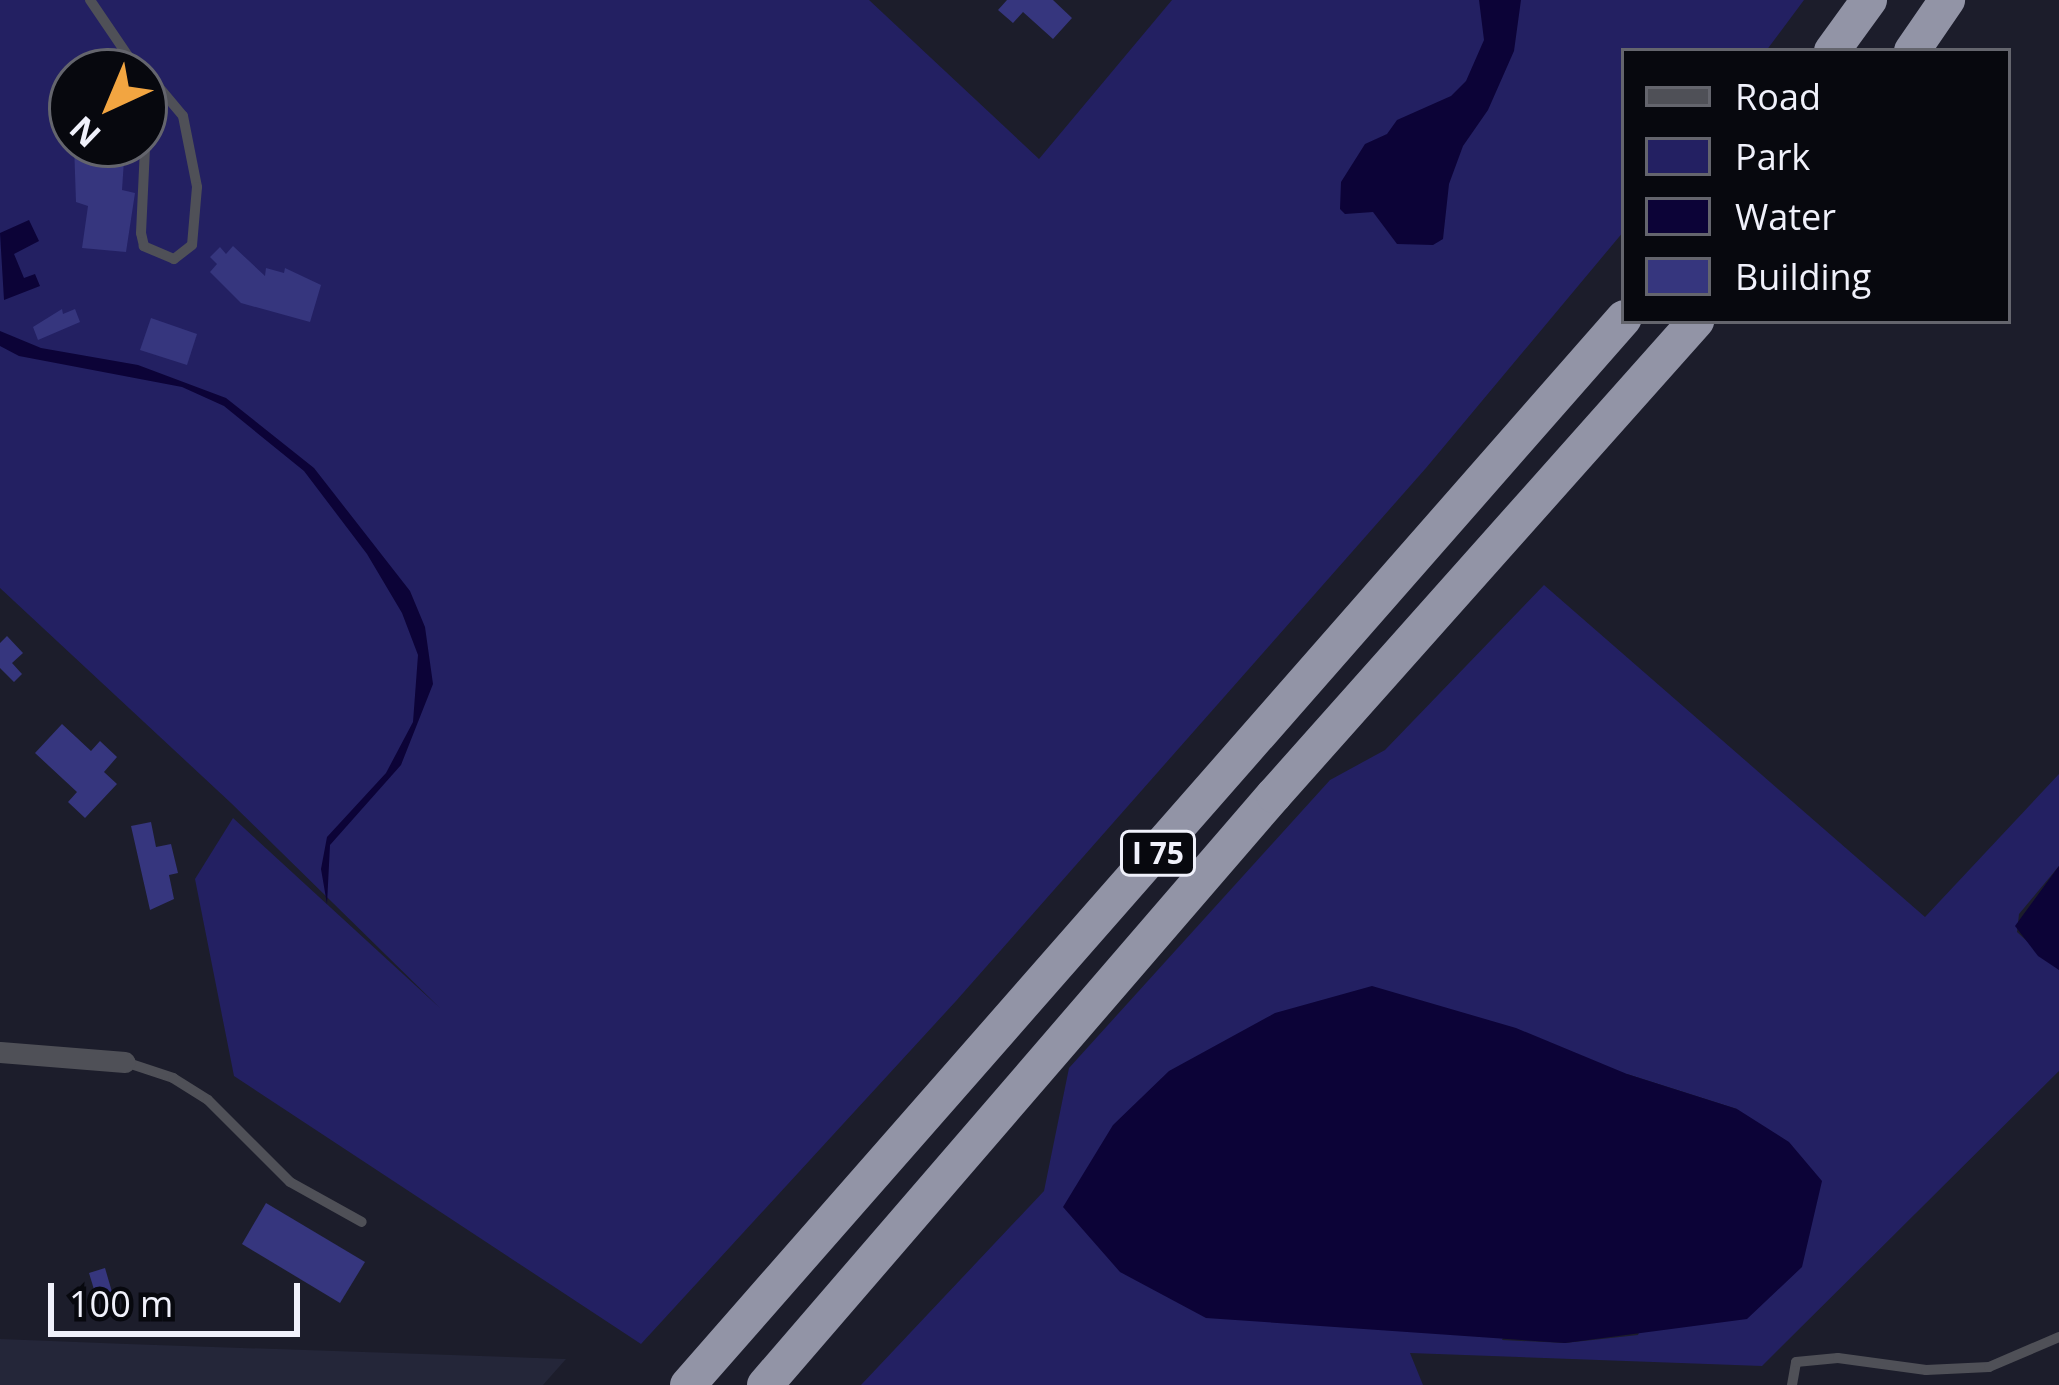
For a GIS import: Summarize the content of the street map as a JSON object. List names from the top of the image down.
{
  "streets": {
    "highway": ["I 75"]
  },
  "legend": [
    "Road",
    "Park",
    "Water",
    "Building"
  ],
  "scale_bar": "100 m",
  "north": "bottom left"
}
